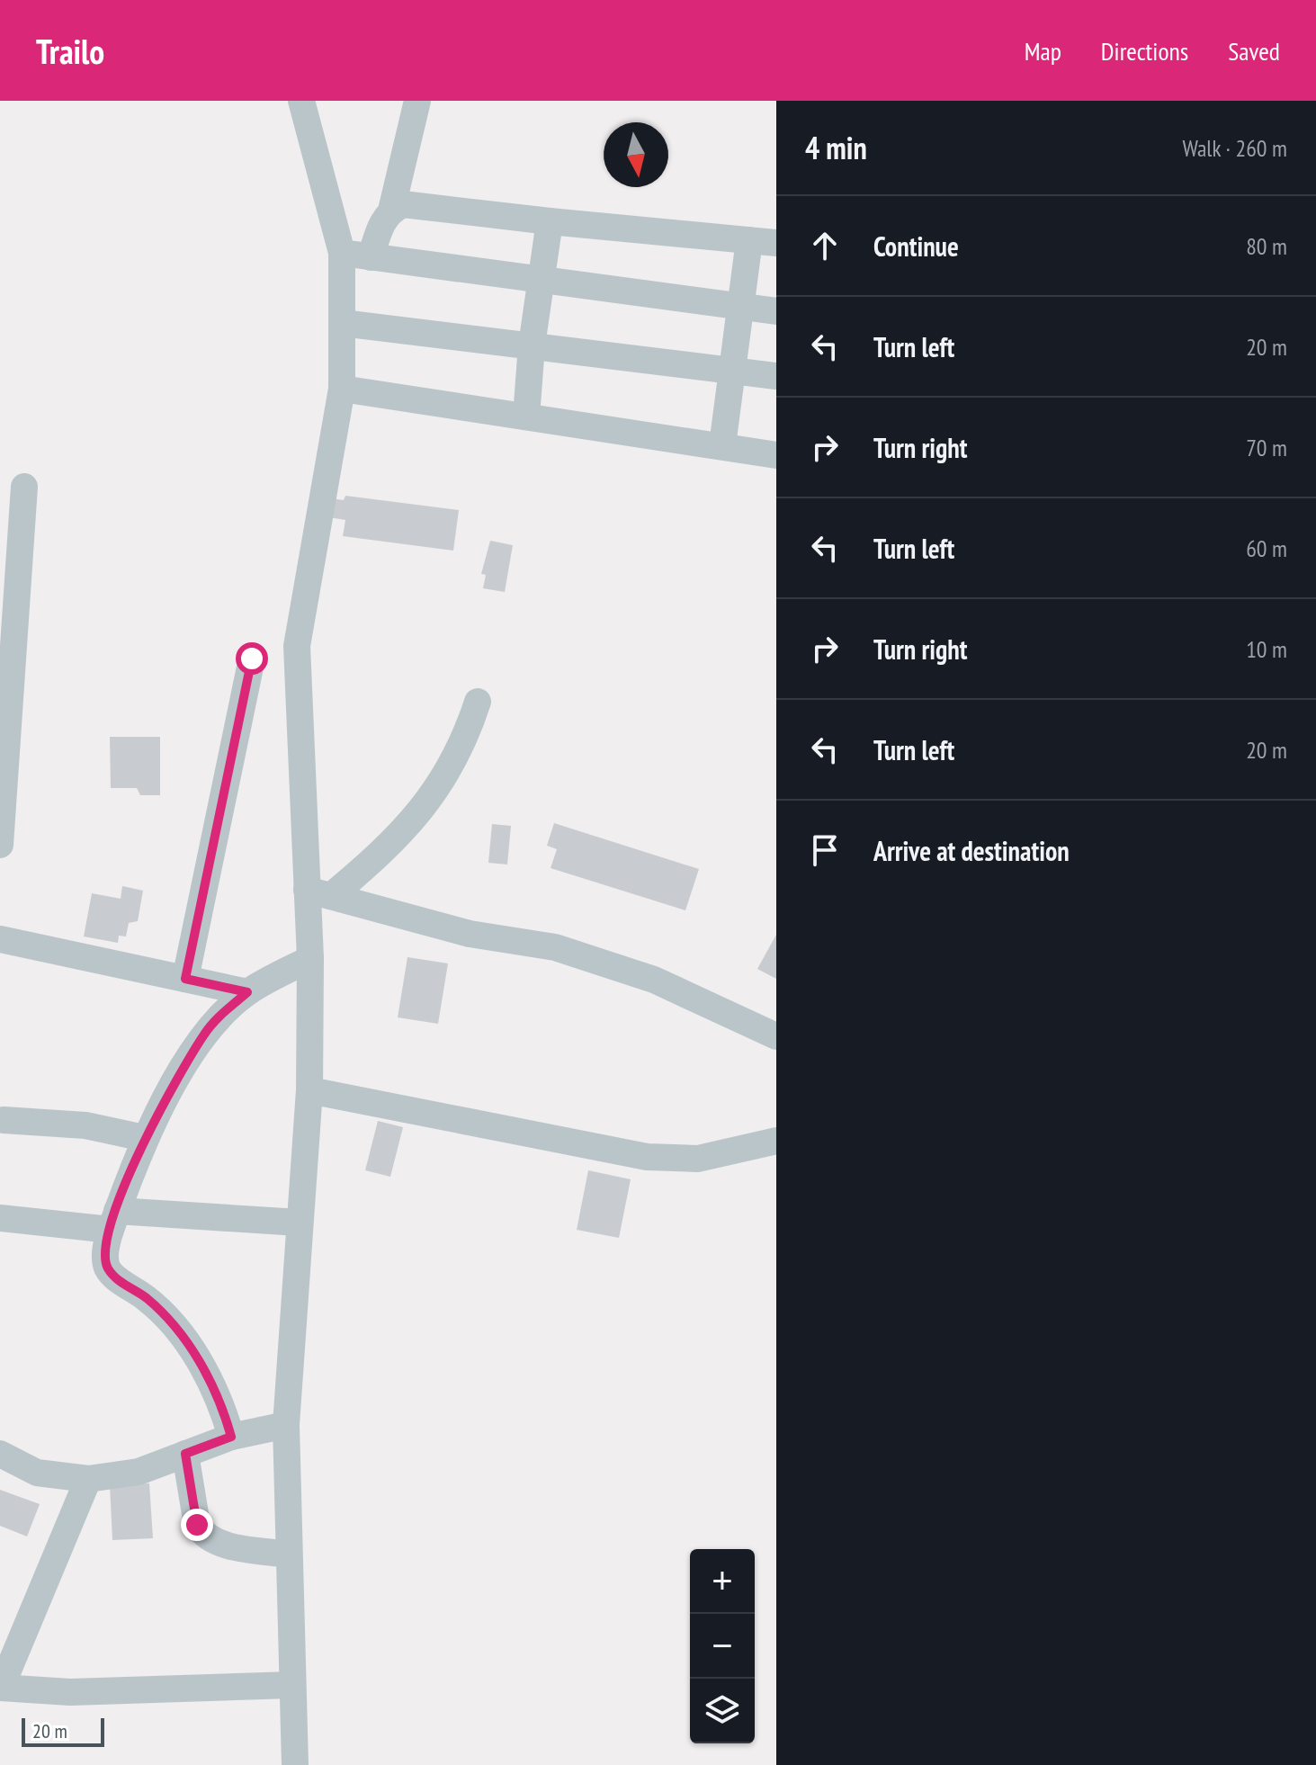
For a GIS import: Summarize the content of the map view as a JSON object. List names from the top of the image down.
{
  "scale_bar": "20 m",
  "north": "bottom",
  "page": {
    "header": "Trailo",
    "nav": ["Map", "Directions", "Saved"],
    "heading": ["4 min", "Walk · 260 m"],
    "list": [
      ["Continue", "80 m"],
      ["Turn left", "20 m"],
      ["Turn right", "70 m"],
      ["Turn left", "60 m"],
      ["Turn right", "10 m"],
      ["Turn left", "20 m"],
      "Arrive at destination"
    ],
    "map_buttons": ["+", "−"],
    "scale": "20 m"
  }
}
